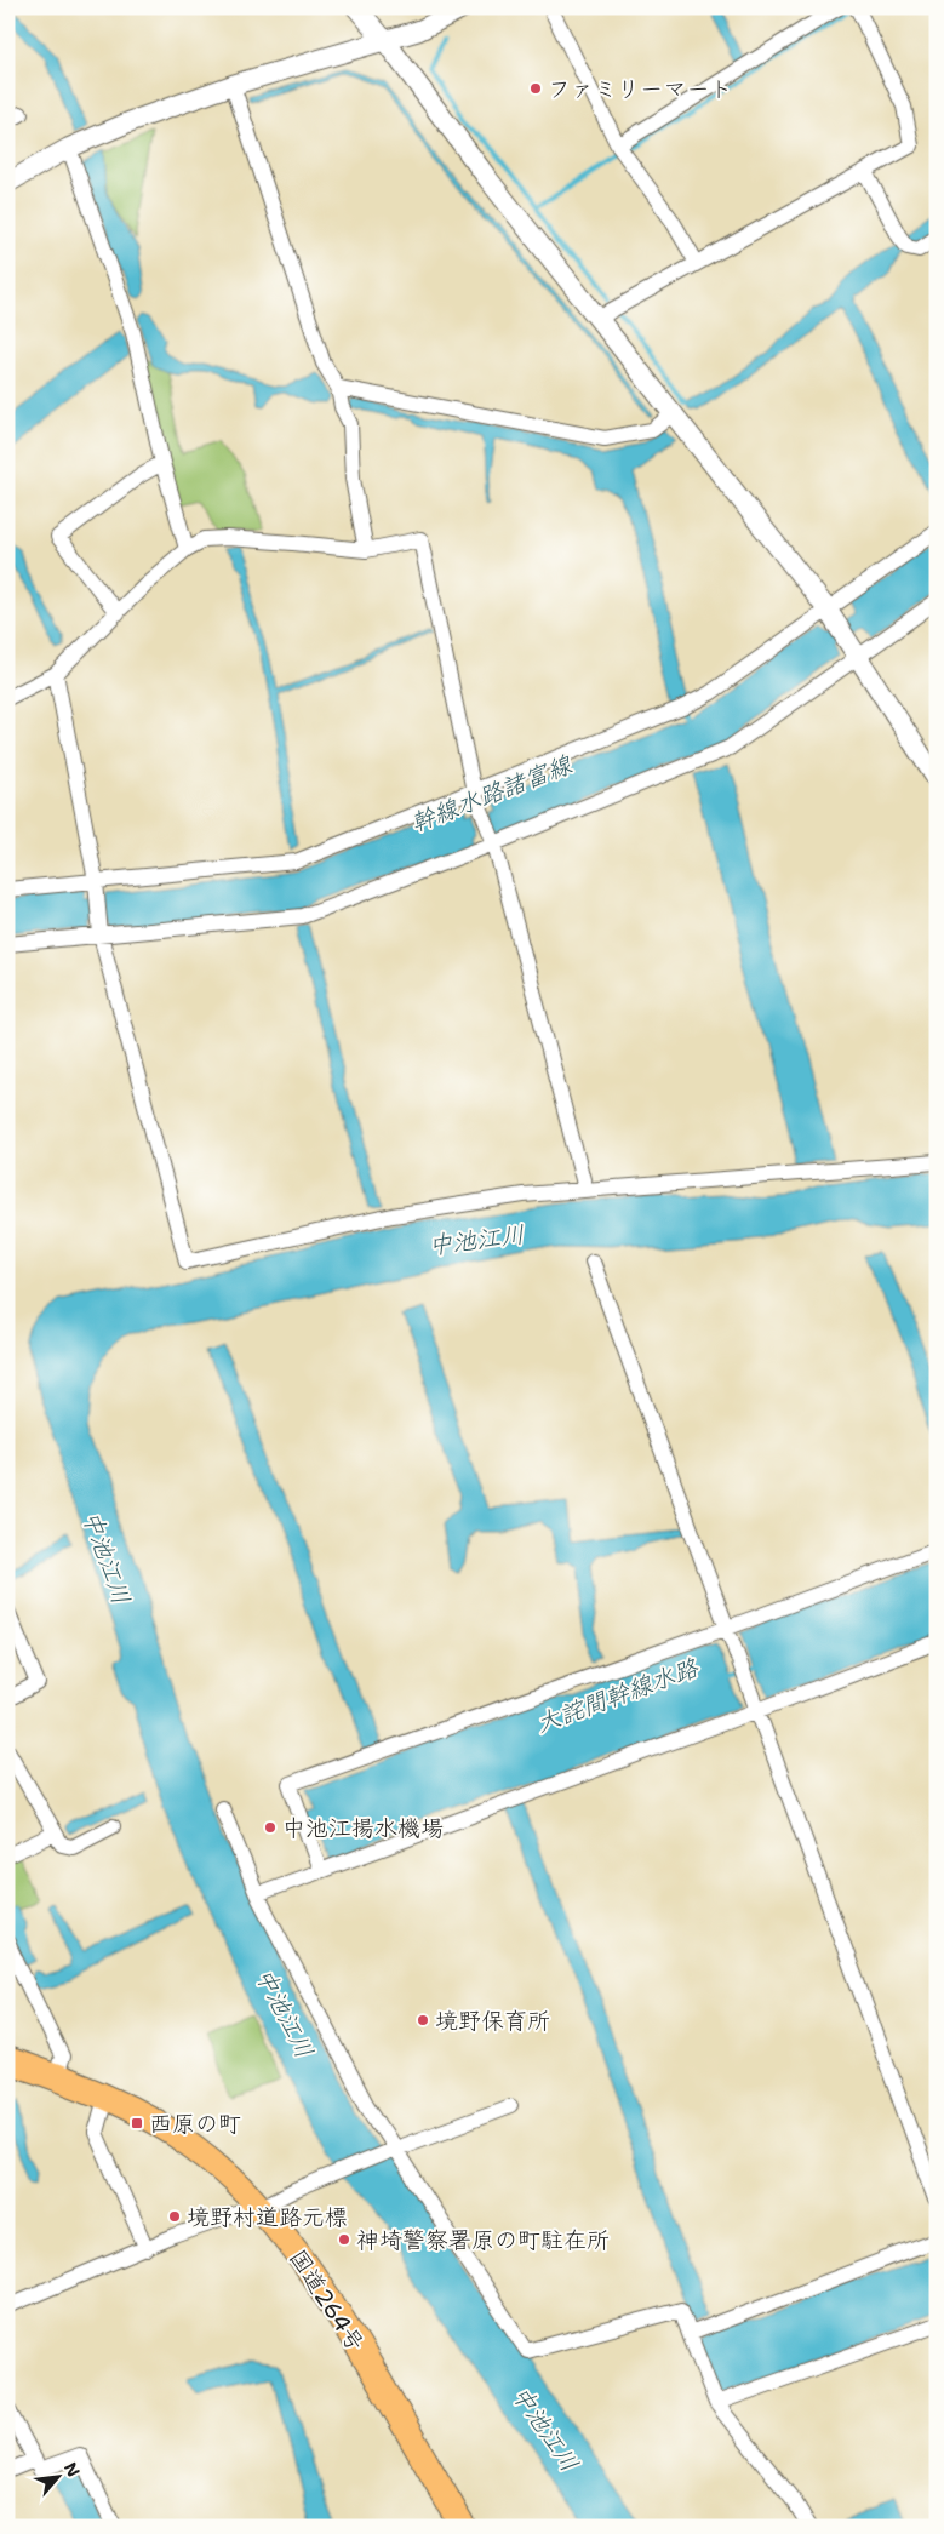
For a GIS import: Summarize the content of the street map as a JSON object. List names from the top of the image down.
{
  "streets": {
    "highway": ["国道264号"]
  },
  "water": ["幹線水路諸富線", "中池江川", "大詫間幹線水路"],
  "places": {
    "other": [
      "ファミリーマート",
      "中池江揚水機場",
      "境野保育所",
      "境野村道路元標",
      "神埼警察署原の町駐在所"
    ],
    "transit": ["西原の町"]
  },
  "north": "top right"
}
